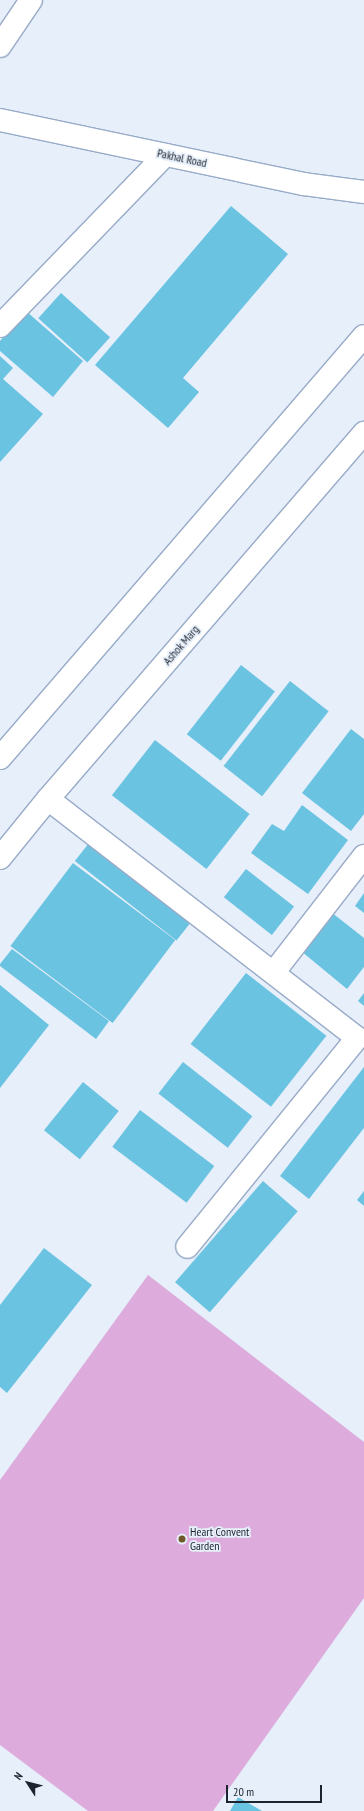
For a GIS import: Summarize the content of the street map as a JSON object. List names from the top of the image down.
{
  "streets": {
    "street": ["Pakhal Road", "Ashok Marg"]
  },
  "places": ["Heart Convent Garden"],
  "scale_bar": "20 m",
  "north": "top left"
}
